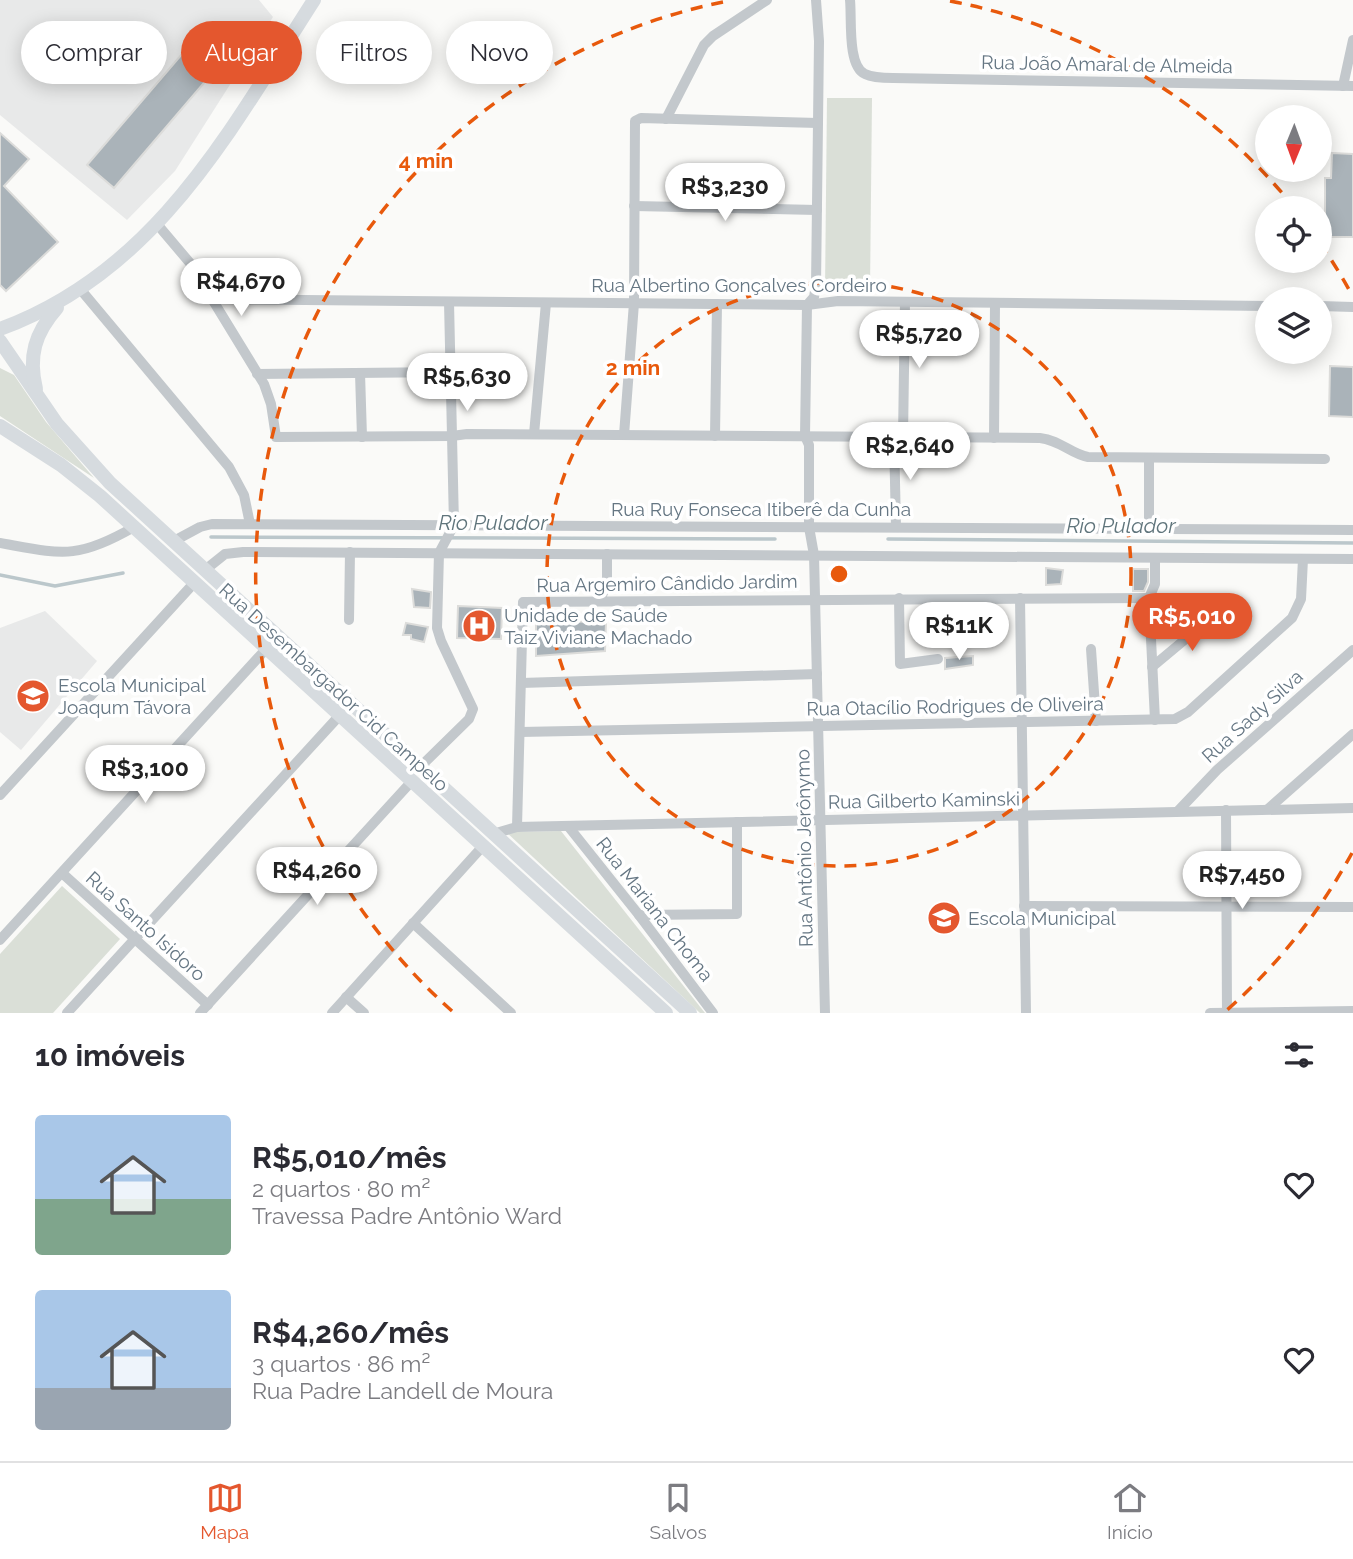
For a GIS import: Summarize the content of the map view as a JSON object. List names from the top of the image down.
{
  "streets": {
    "main road": ["Rua Desembargador Cid Campelo"],
    "street": [
      "Rua João Amaral de Almeida",
      "Rua Albertino Gonçalves Cordeiro",
      "Rua Ruy Fonseca Itiberê da Cunha",
      "Rua Argemiro Cândido Jardim",
      "Rua Otacílio Rodrigues de Oliveira",
      "Rua Sady Silva",
      "Rua Gilberto Kaminski",
      "Rua Antônio Jerônymo",
      "Rua Mariana Choma",
      "Rua Santo Isidoro"
    ]
  },
  "crossings": [
    ["Rua Albertino Gonçalves Cordeiro", "Rua Antônio Jerônymo"],
    ["Rua Ruy Fonseca Itiberê da Cunha", "Rua Desembargador Cid Campelo"],
    ["Rua Ruy Fonseca Itiberê da Cunha", "Rua Antônio Jerônymo"],
    ["Rua Argemiro Cândido Jardim", "Rua Antônio Jerônymo"],
    ["Rua Desembargador Cid Campelo", "Rua Gilberto Kaminski"],
    ["Rua Otacílio Rodrigues de Oliveira", "Rua Antônio Jerônymo"],
    ["Rua Sady Silva", "Rua Gilberto Kaminski"],
    ["Rua Gilberto Kaminski", "Rua Antônio Jerônymo"],
    ["Rua Gilberto Kaminski", "Rua Mariana Choma"]
  ],
  "water": ["Rio Pulador"],
  "places": {
    "hospital": ["Unidade de Saúde Taiz Viviane Machado"],
    "school or university": ["Escola Municipal Joaqum Távora", "Escola Municipal"]
  },
  "north": "bottom",
  "page": {
    "chip": [
      "Comprar",
      "Alugar",
      "Filtros",
      "Novo"
    ],
    "price": [
      "R$3,230",
      "R$4,670",
      "R$5,720",
      "R$5,630",
      "R$2,640",
      "R$5,010",
      "R$11K",
      "R$3,100",
      "R$4,260",
      "R$7,450"
    ],
    "heading": "10 imóveis",
    "list": [
      {
        "name": "R$5,010/mês",
        "note": "2 quartos · 80 m² · Travessa Padre Antônio Ward"
      },
      {
        "name": "R$4,260/mês",
        "note": "3 quartos · 86 m² · Rua Padre Landell de Moura"
      }
    ],
    "tabs": ["Mapa", "Salvos", "Início"]
  },
  "rings": ["4 min", "2 min"]
}
